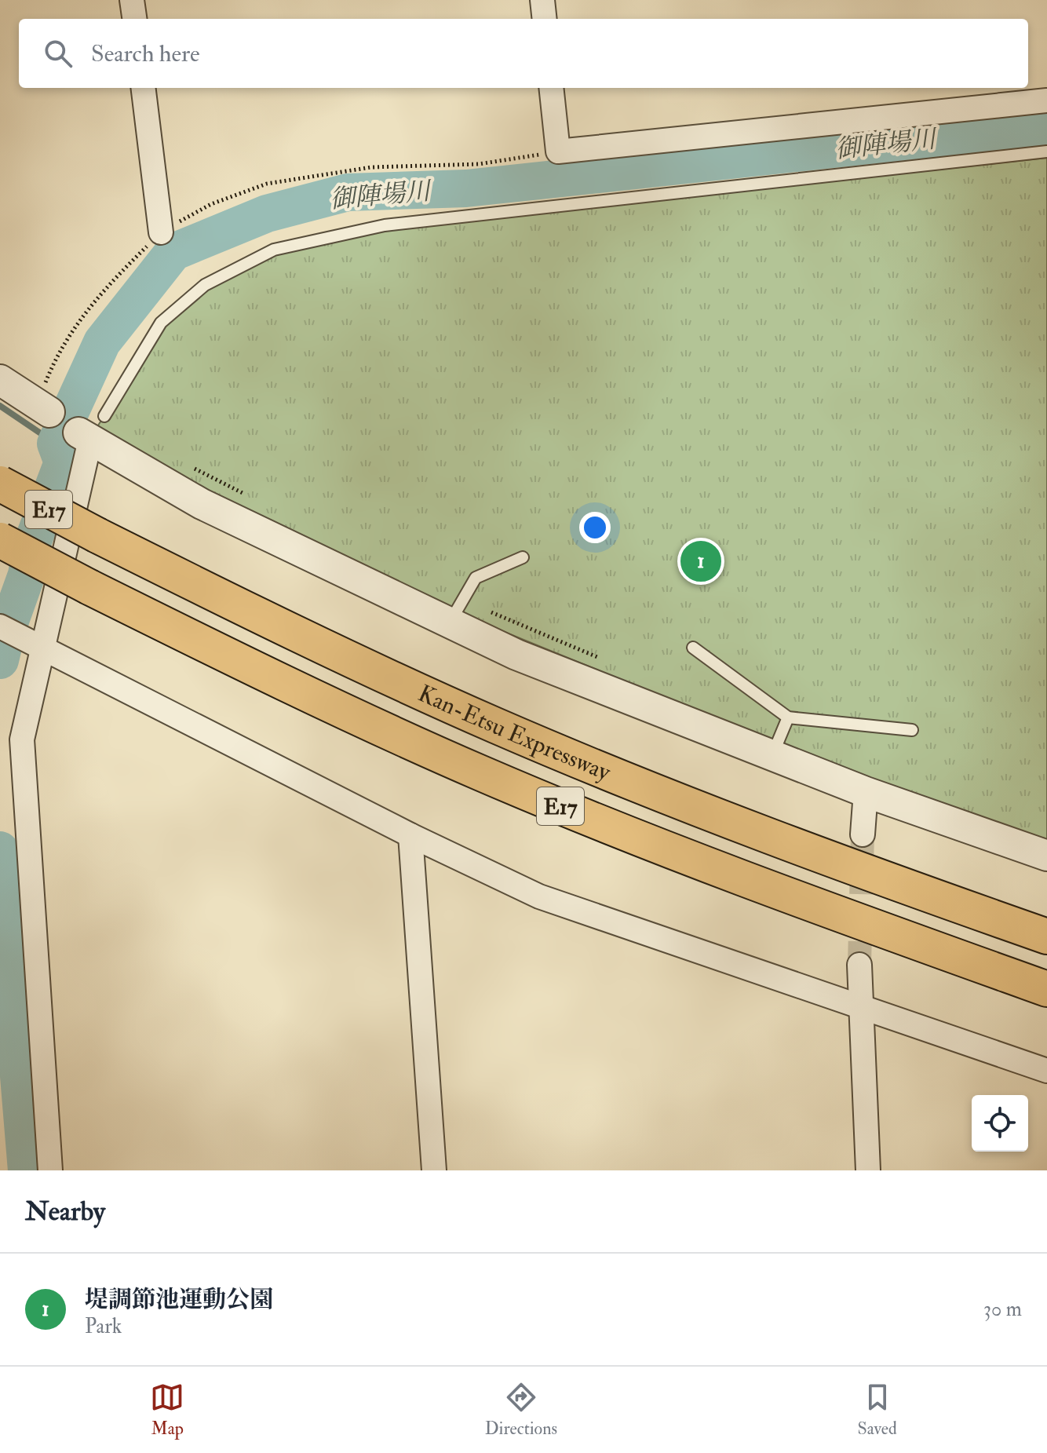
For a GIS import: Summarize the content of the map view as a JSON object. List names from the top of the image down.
{
  "streets": {
    "highway": ["E17", "Kan-Etsu Expressway"]
  },
  "water": ["御陣場川"],
  "page": {
    "search": "Search here",
    "pins": "1",
    "heading": "Nearby",
    "list": [
      {
        "mark": "1",
        "name": "堤調節池運動公園",
        "note": "Park",
        "value": "30 m"
      }
    ],
    "nav": ["Map", "Directions", "Saved"]
  }
}
